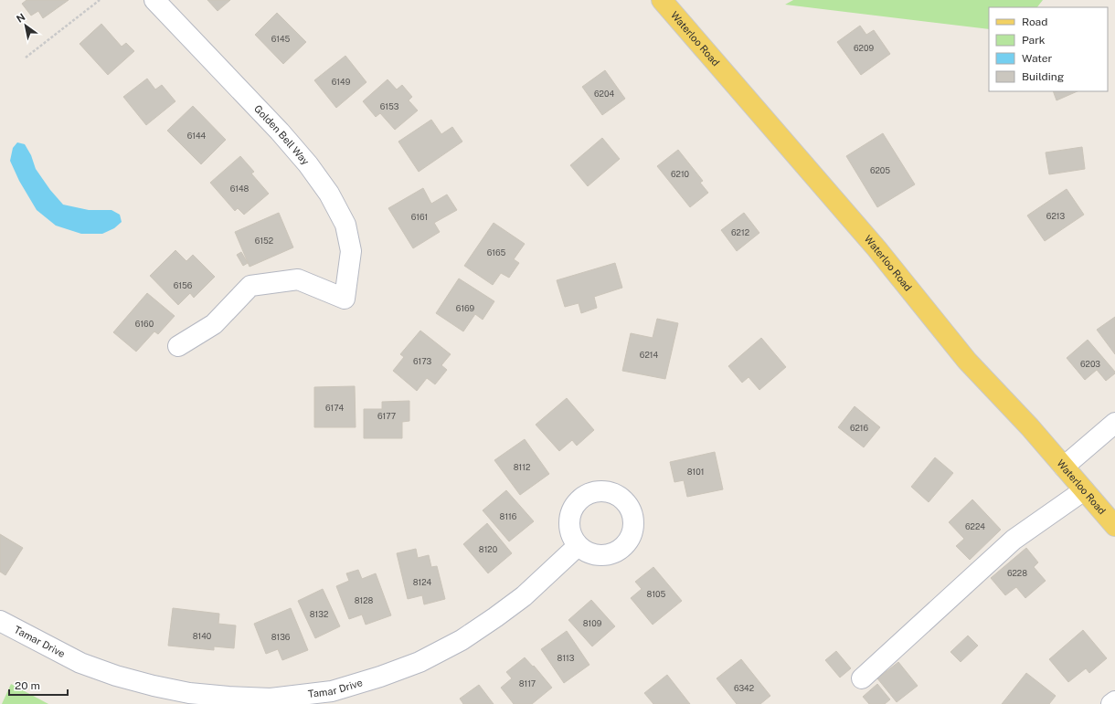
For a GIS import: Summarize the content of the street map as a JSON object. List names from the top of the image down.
{
  "streets": {
    "main road": ["Waterloo Road"],
    "street": ["Golden Bell Way", "Tamar Drive"]
  },
  "house_numbers": [
    "6145",
    "6209",
    "6149",
    "6204",
    "6153",
    "6144",
    "6205",
    "6210",
    "6148",
    "6213",
    "6161",
    "6212",
    "6152",
    "6165",
    "6156",
    "6169",
    "6160",
    "6214",
    "6173",
    "6203",
    "6174",
    "6177",
    "6216",
    "8112",
    "8101",
    "8116",
    "6224",
    "8120",
    "6228",
    "8124",
    "8105",
    "8128",
    "8132",
    "8109",
    "8140",
    "8136",
    "8113",
    "8117",
    "6342"
  ],
  "legend": [
    "Road",
    "Park",
    "Water",
    "Building"
  ],
  "scale_bar": "20 m",
  "north": "top left"
}
